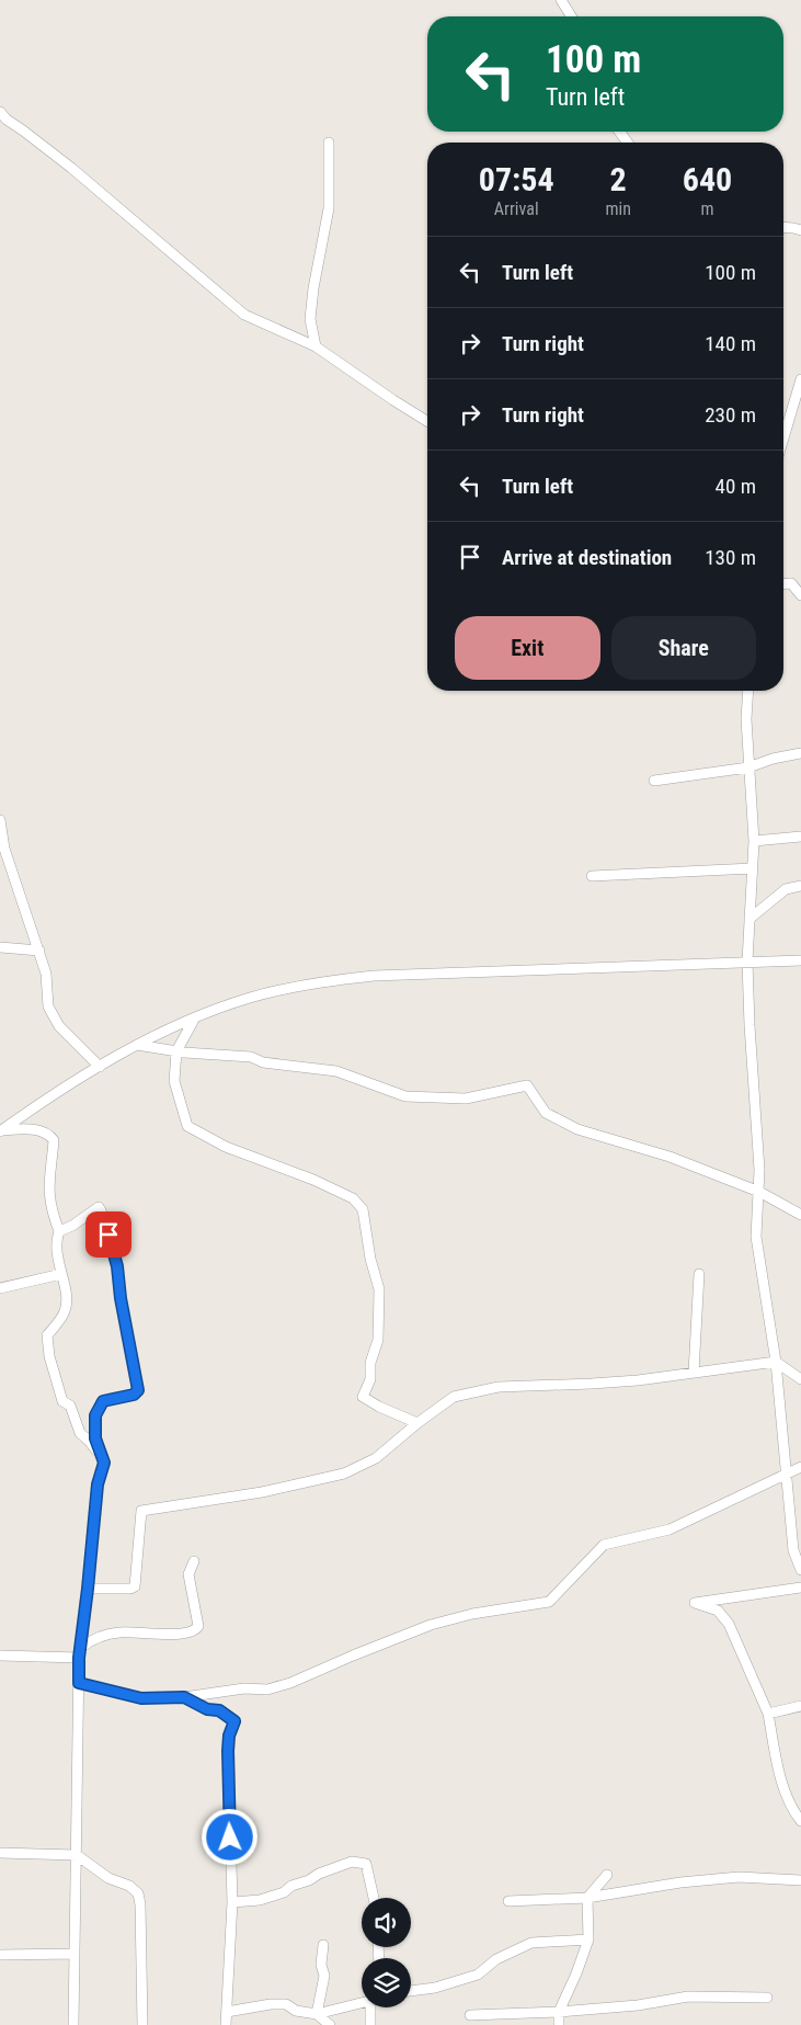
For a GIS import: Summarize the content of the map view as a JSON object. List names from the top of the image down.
{
  "page": {
    "turn": ["100 m", "Turn left"],
    "eta": [
      "07:54",
      "Arrival",
      "2",
      "min",
      "640",
      "m"
    ],
    "list": [
      {
        "name": "Turn left",
        "value": "100 m"
      },
      {
        "name": "Turn right",
        "value": "140 m"
      },
      {
        "name": "Turn right",
        "value": "230 m"
      },
      {
        "name": "Turn left",
        "value": "40 m"
      },
      {
        "name": "Arrive at destination",
        "value": "130 m"
      }
    ],
    "buttons": ["Exit", "Share"]
  }
}
